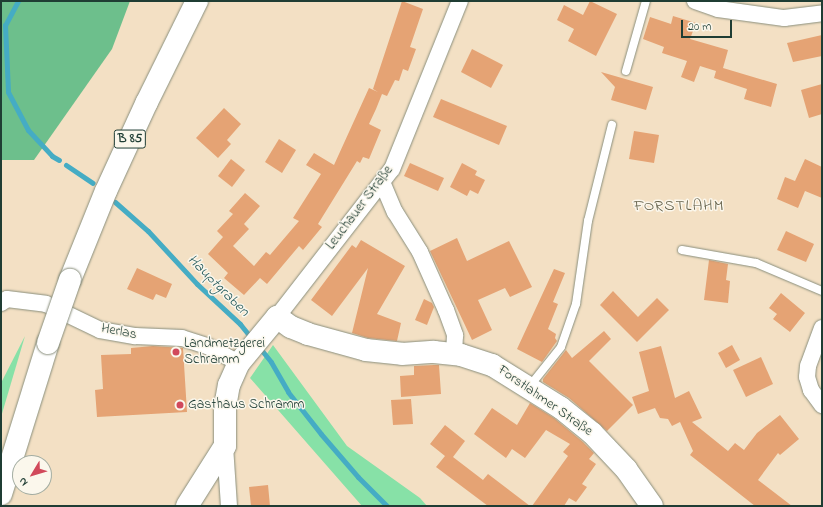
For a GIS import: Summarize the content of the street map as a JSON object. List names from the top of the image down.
{
  "streets": {
    "street": [
      "B 85",
      "Leuchauer Straße",
      "Herlas",
      "Forstlahmer Straße"
    ]
  },
  "crossings": [
    ["Leuchauer Straße", "Forstlahmer Straße"]
  ],
  "districts": ["FORSTLAHM"],
  "water": ["Hauptgraben"],
  "places": ["Landmetzgerei Schramm", "Gasthaus Schramm"],
  "scale_bar": "20 m",
  "north": "bottom left"
}
